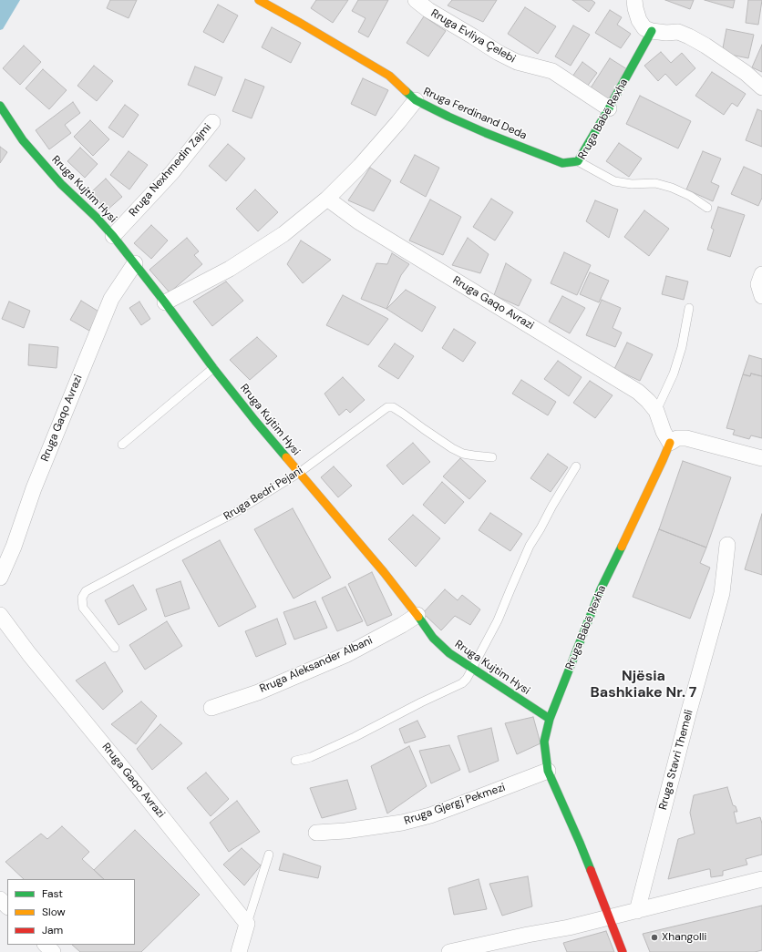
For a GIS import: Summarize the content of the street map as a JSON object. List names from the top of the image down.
{
  "streets": {
    "street": [
      "Rruga Evliya Çelebi",
      "Rruga Ferdinand Deda",
      "Rruga Babë Rexha",
      "Rruga Nexhmedin Zajmi",
      "Rruga Kujtim Hysi",
      "Rruga Gaqo Avrazi",
      "Rruga Aleksander Albani",
      "Rruga Stavri Themeli",
      "Rruga Gjergj Pekmezi"
    ],
    "lane": ["Rruga Bedri Pejani"]
  },
  "crossings": [
    ["Rruga Evliya Çelebi", "Rruga Babë Rexha"],
    ["Rruga Ferdinand Deda", "Rruga Babë Rexha"],
    ["Rruga Babë Rexha", "Rruga Kujtim Hysi"],
    ["Rruga Babë Rexha", "Rruga Gjergj Pekmezi"],
    ["Rruga Nexhmedin Zajmi", "Rruga Kujtim Hysi"],
    ["Rruga Kujtim Hysi", "Rruga Gaqo Avrazi"],
    ["Rruga Kujtim Hysi", "Rruga Bedri Pejani"],
    ["Rruga Kujtim Hysi", "Rruga Aleksander Albani"]
  ],
  "districts": ["Njësia Bashkiake Nr. 7"],
  "places": ["Xhangolli"],
  "legend": ["Fast", "Slow", "Jam"]
}
